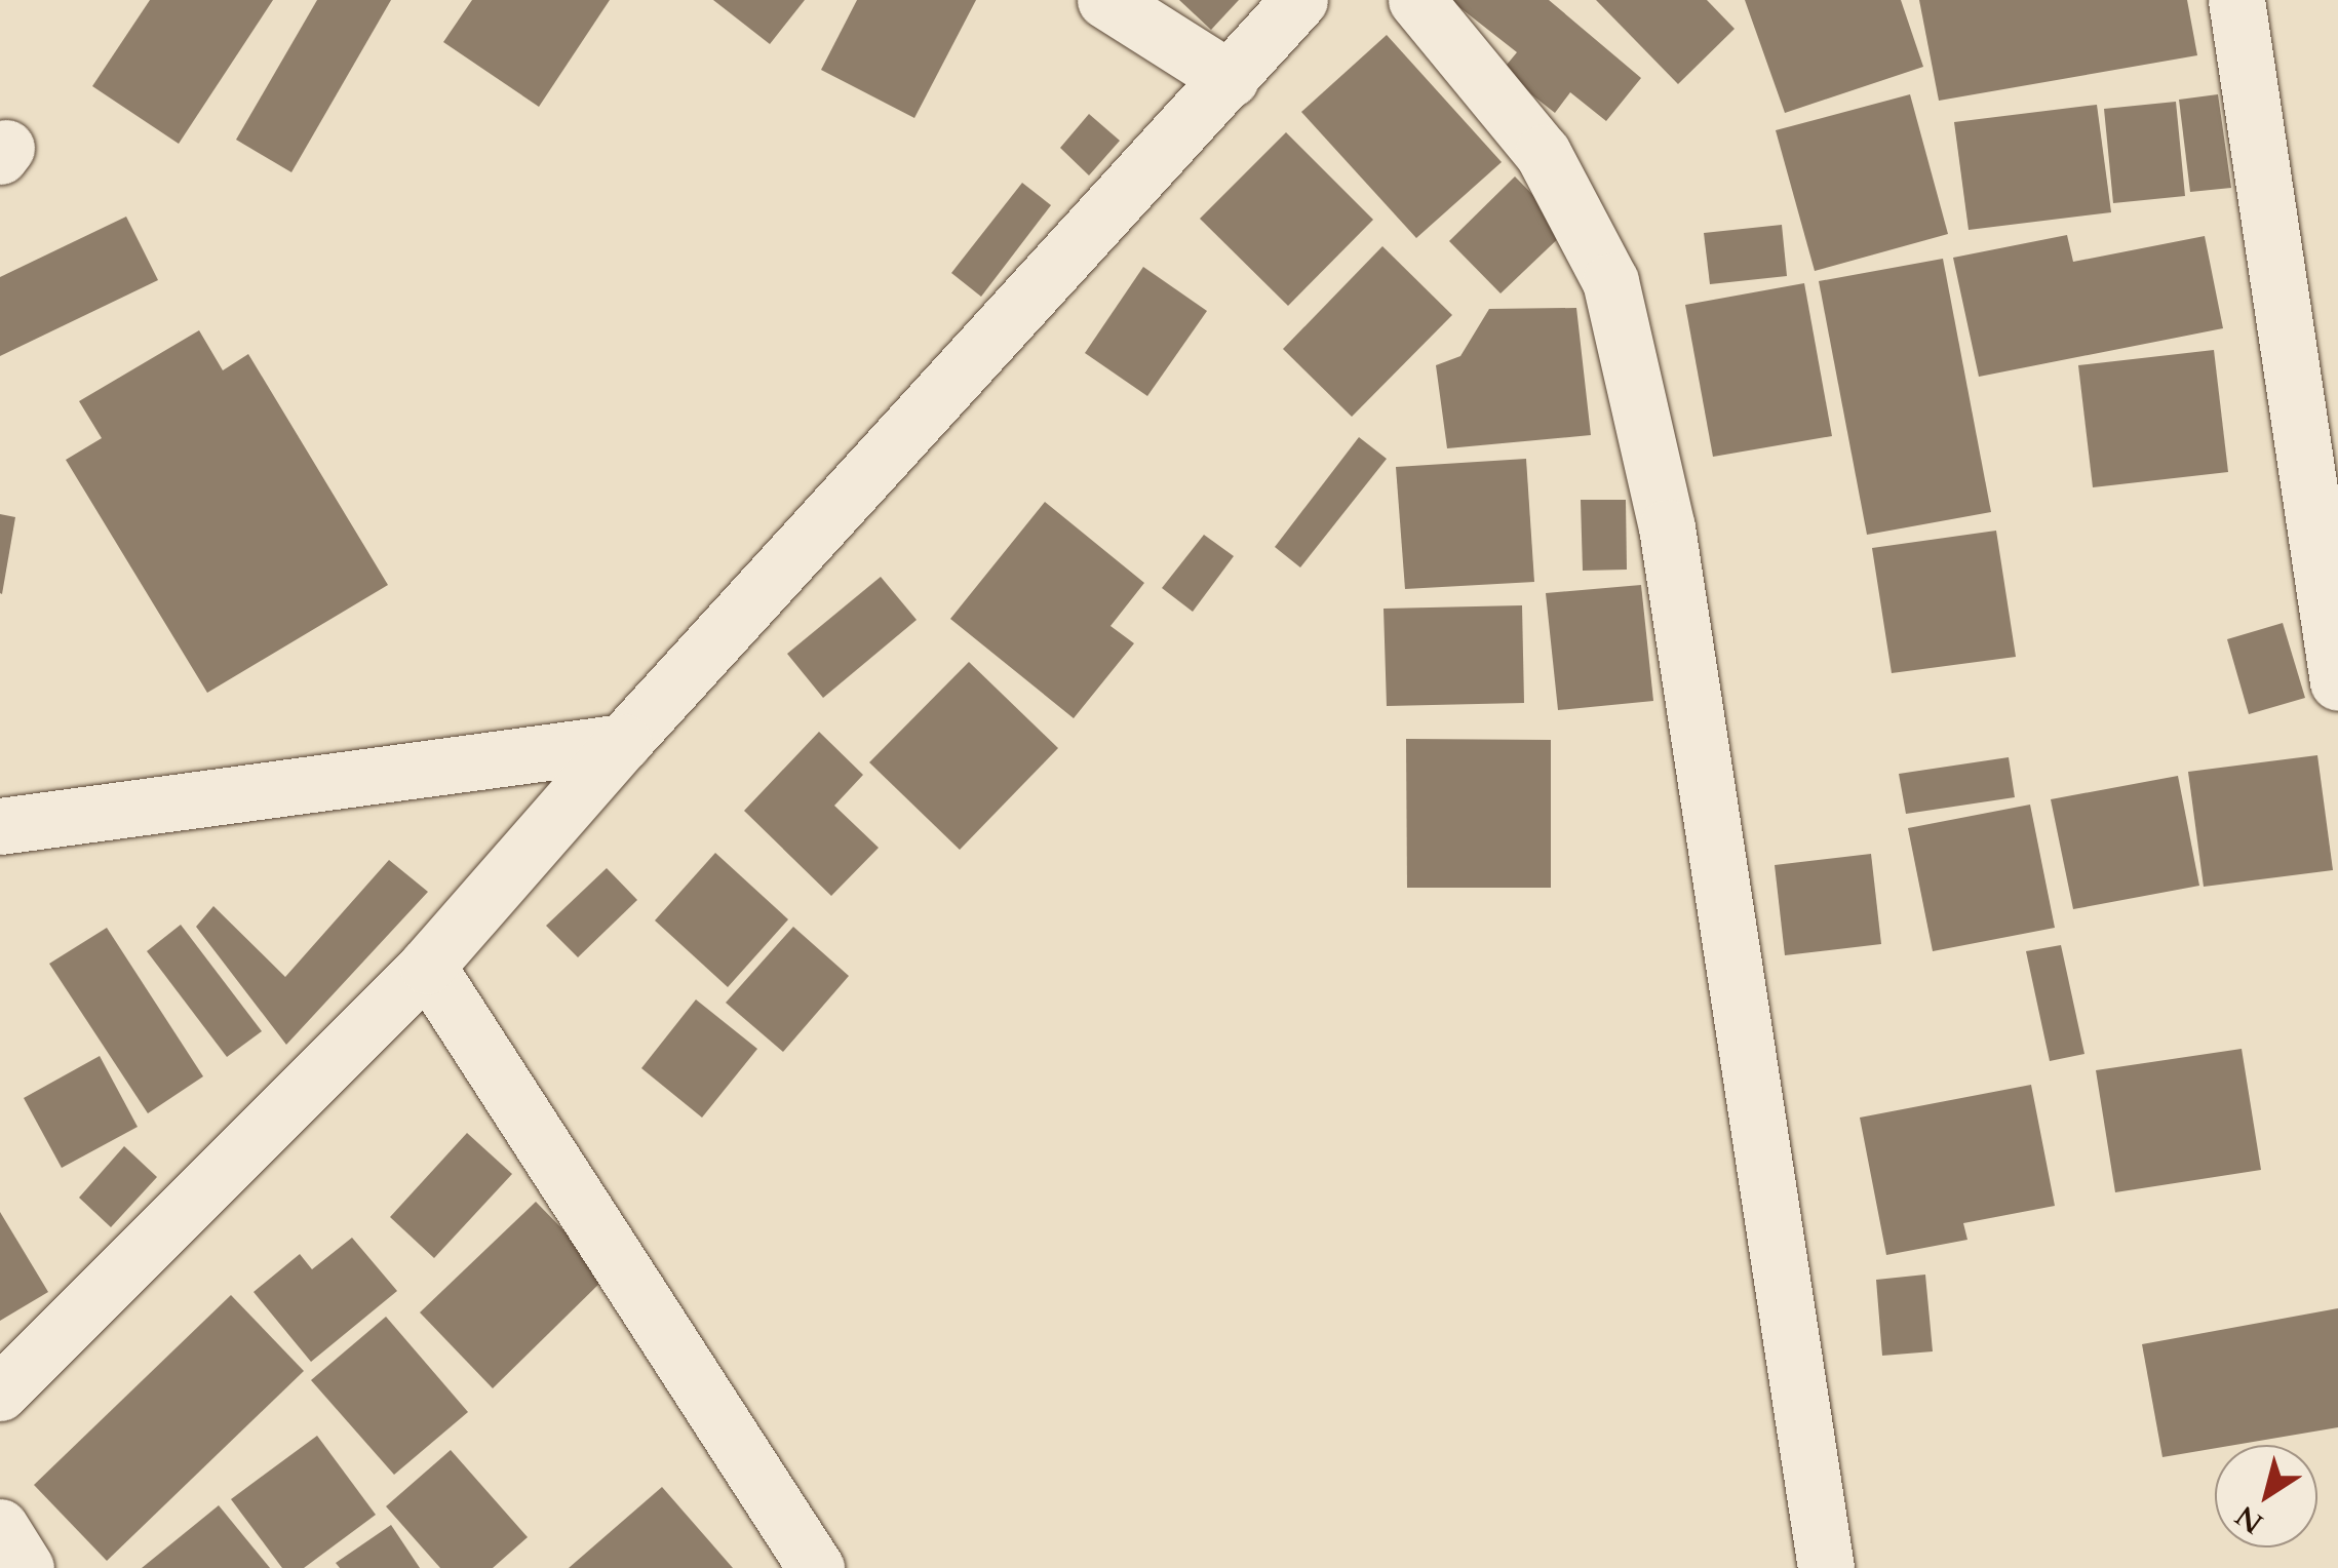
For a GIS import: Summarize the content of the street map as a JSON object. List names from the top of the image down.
{
  "north": "bottom left"
}
